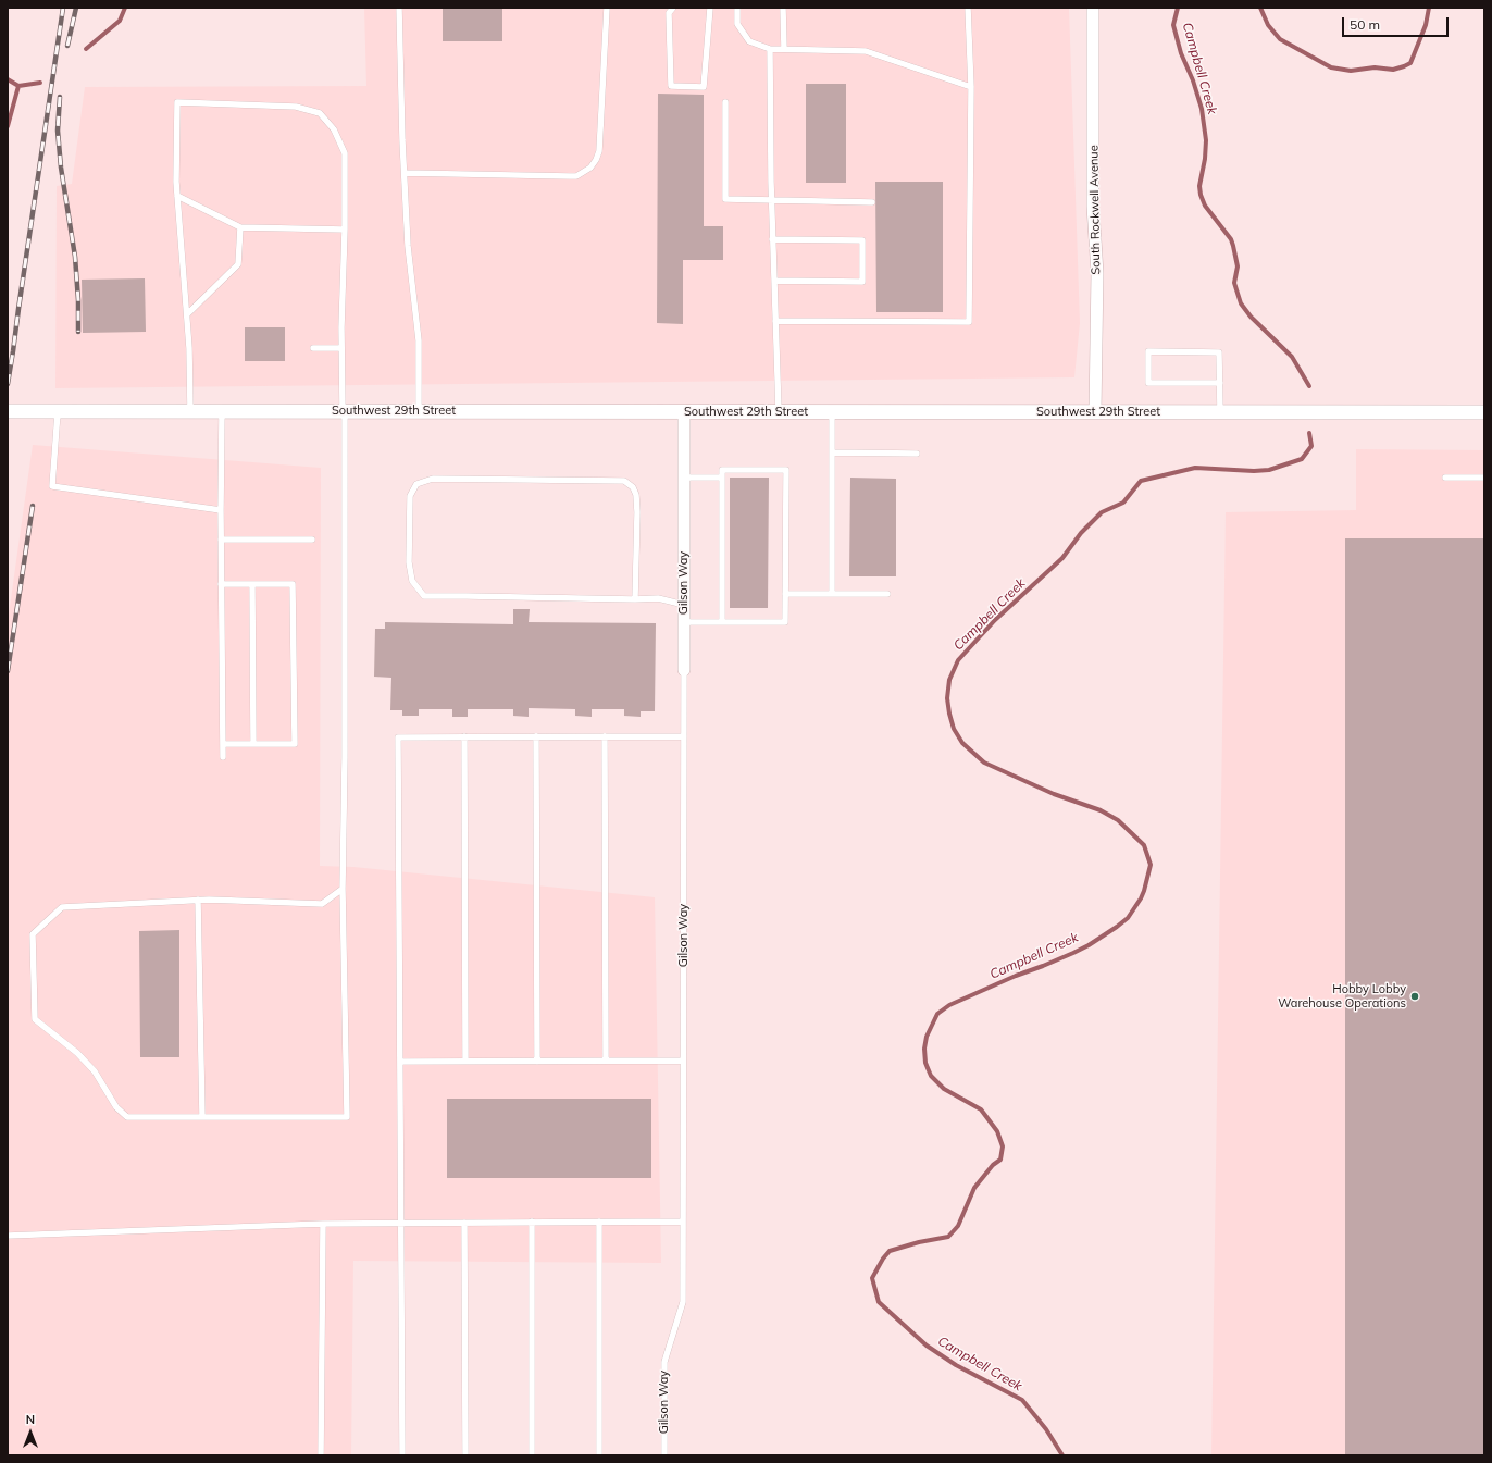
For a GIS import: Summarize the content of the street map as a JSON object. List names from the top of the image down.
{
  "streets": {
    "street": ["South Rockwell Avenue", "Southwest 29th Street", "Gilson Way"]
  },
  "crossings": [
    ["South Rockwell Avenue", "Southwest 29th Street"],
    ["Southwest 29th Street", "Gilson Way"]
  ],
  "water": ["Campbell Creek"],
  "places": ["Hobby Lobby Warehouse Operations"],
  "scale_bar": "50 m",
  "north": "top"
}
